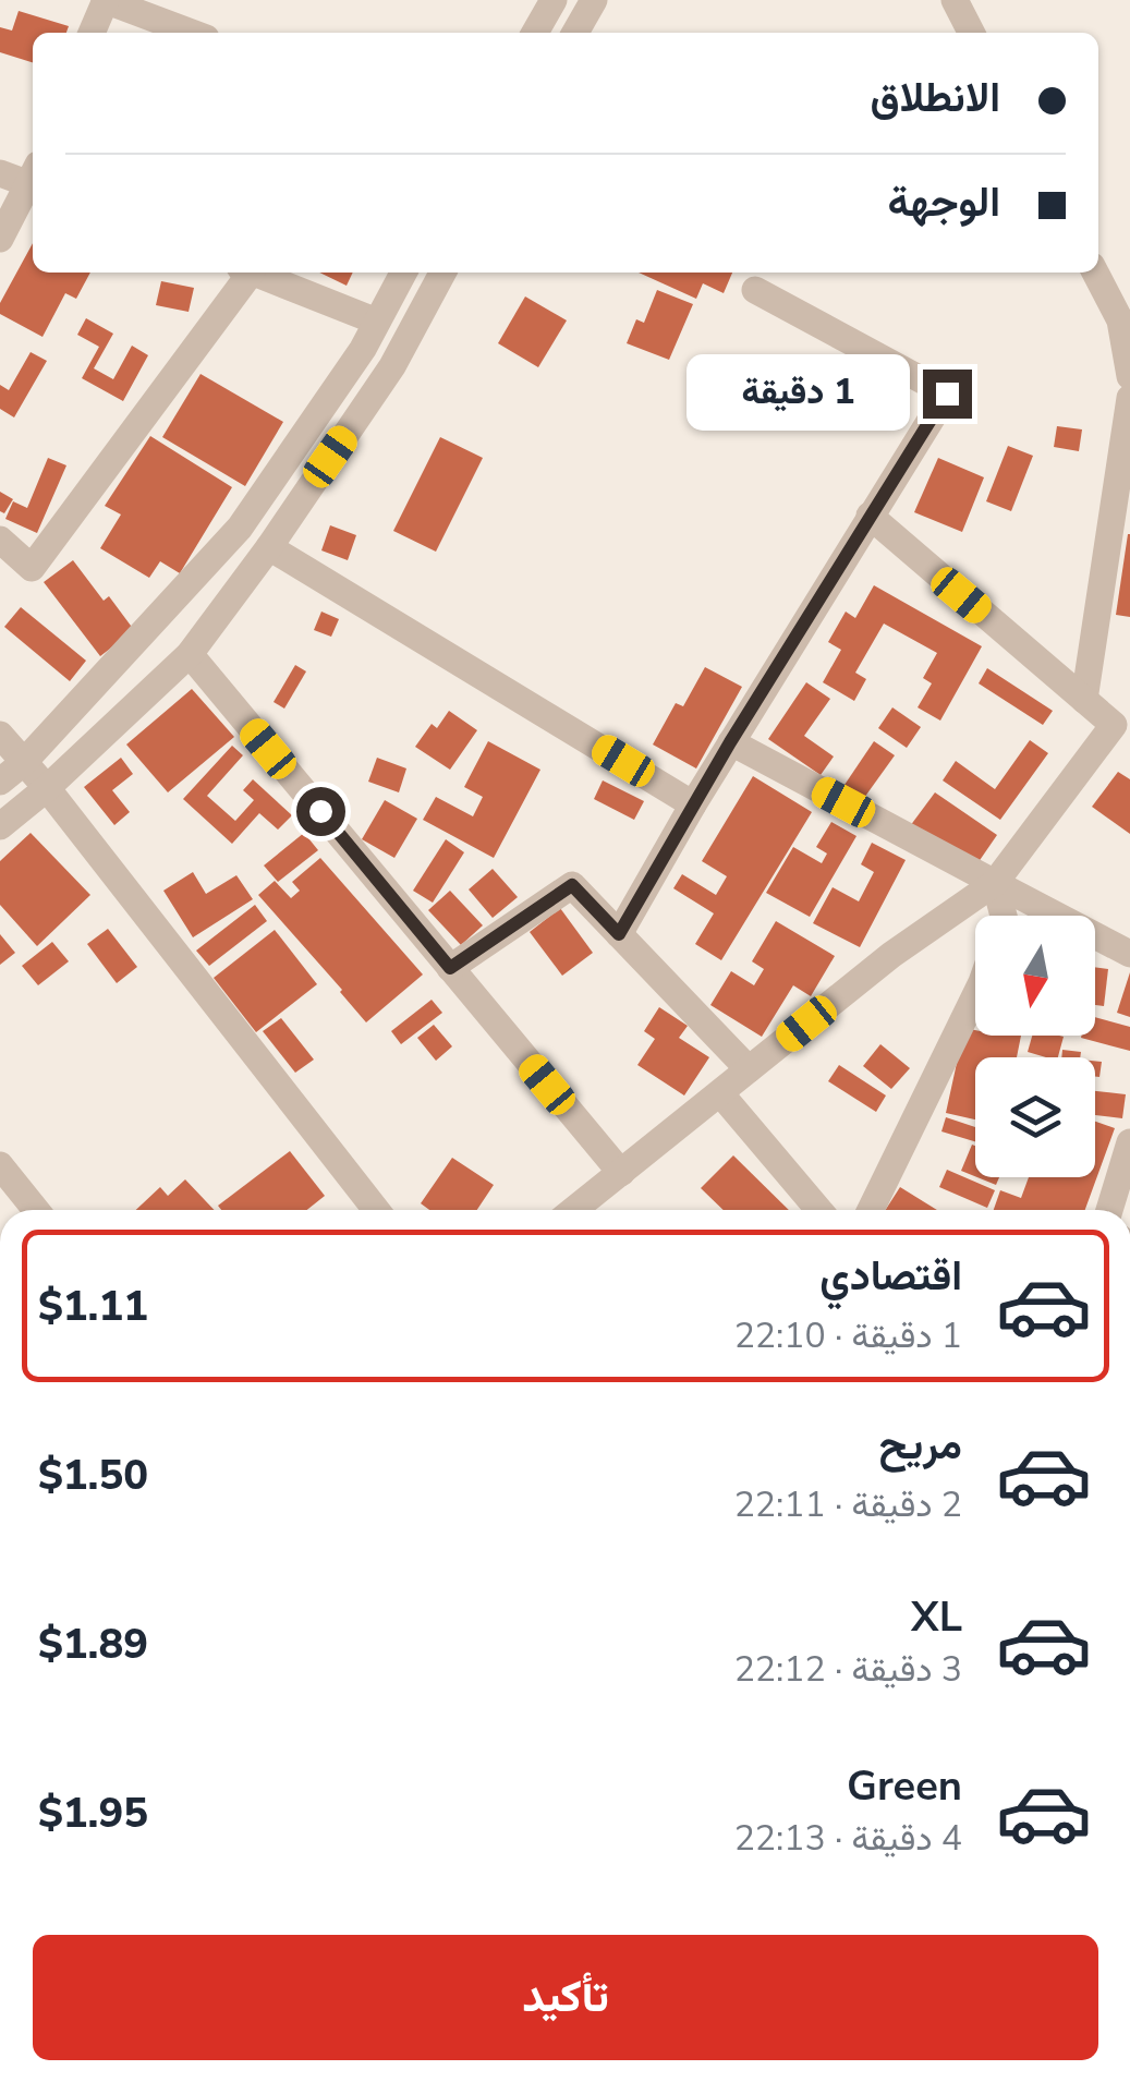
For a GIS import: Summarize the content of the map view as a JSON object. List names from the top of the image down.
{
  "north": "bottom",
  "page": {
    "banner": ["الانطلاق", "الوجهة"],
    "bubble": "1 دقيقة",
    "list": [
      {
        "name": "اقتصادي",
        "note": "1 دقيقة · 22:10",
        "value": "$1.11"
      },
      {
        "name": "مريح",
        "note": "2 دقيقة · 22:11",
        "value": "$1.50"
      },
      {
        "name": "XL",
        "note": "3 دقيقة · 22:12",
        "value": "$1.89"
      },
      {
        "name": "Green",
        "note": "4 دقيقة · 22:13",
        "value": "$1.95"
      }
    ],
    "buttons": "تأكيد"
  }
}
